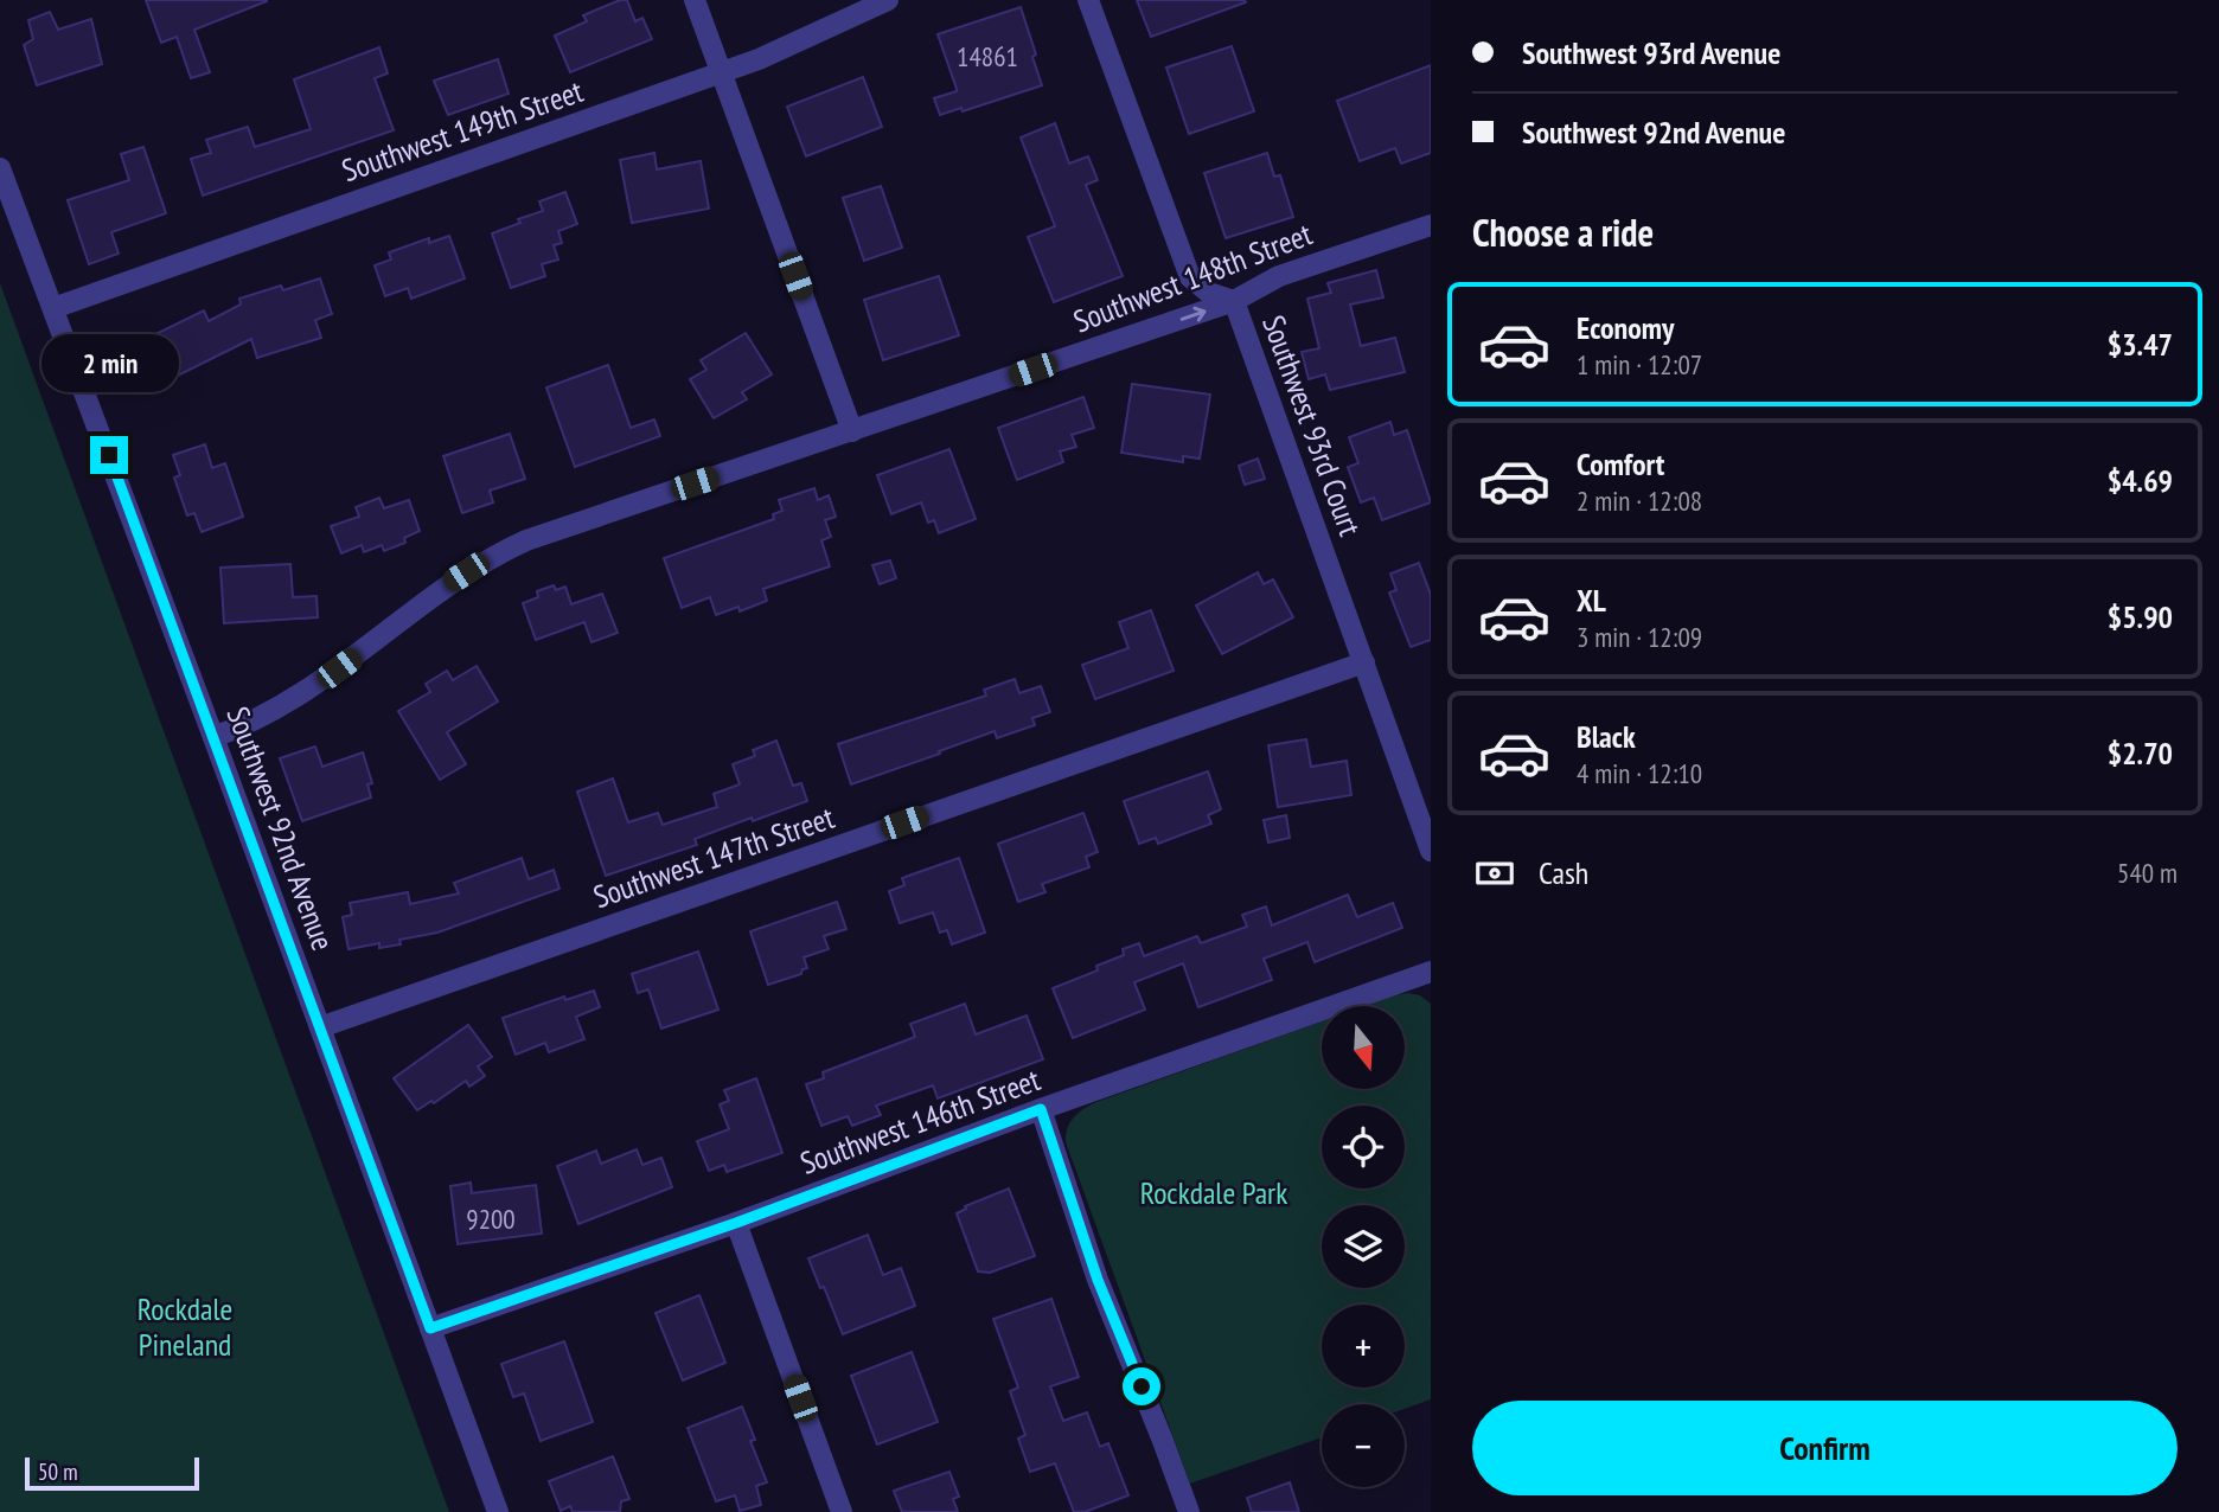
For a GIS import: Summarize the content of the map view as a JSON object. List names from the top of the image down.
{
  "streets": {
    "street": [
      "Southwest 149th Street",
      "Southwest 148th Street",
      "Southwest 93rd Court",
      "Southwest 92nd Avenue",
      "Southwest 147th Street",
      "Southwest 146th Street"
    ]
  },
  "crossings": [
    ["Southwest 149th Street", "Southwest 92nd Avenue"],
    ["Southwest 148th Street", "Southwest 93rd Court"],
    ["Southwest 148th Street", "Southwest 92nd Avenue"],
    ["Southwest 93rd Court", "Southwest 147th Street"],
    ["Southwest 92nd Avenue", "Southwest 147th Street"],
    ["Southwest 92nd Avenue", "Southwest 146th Street"]
  ],
  "parks": ["Rockdale Park", "Rockdale Pineland"],
  "house_numbers": ["14861", "9200"],
  "scale_bar": "50 m",
  "north": "bottom",
  "page": {
    "banner": ["Southwest 93rd Avenue", "Southwest 92nd Avenue"],
    "heading": "Choose a ride",
    "list": [
      {
        "name": "Economy",
        "note": "1 min · 12:07",
        "value": "$3.47"
      },
      {
        "name": "Comfort",
        "note": "2 min · 12:08",
        "value": "$4.69"
      },
      {
        "name": "XL",
        "note": "3 min · 12:09",
        "value": "$5.90"
      },
      {
        "name": "Black",
        "note": "4 min · 12:10",
        "value": "$2.70"
      }
    ],
    "bubble": "2 min",
    "pay": ["Cash", "540 m"],
    "map_buttons": ["+", "−"],
    "buttons": "Confirm",
    "scale": "50 m"
  }
}
